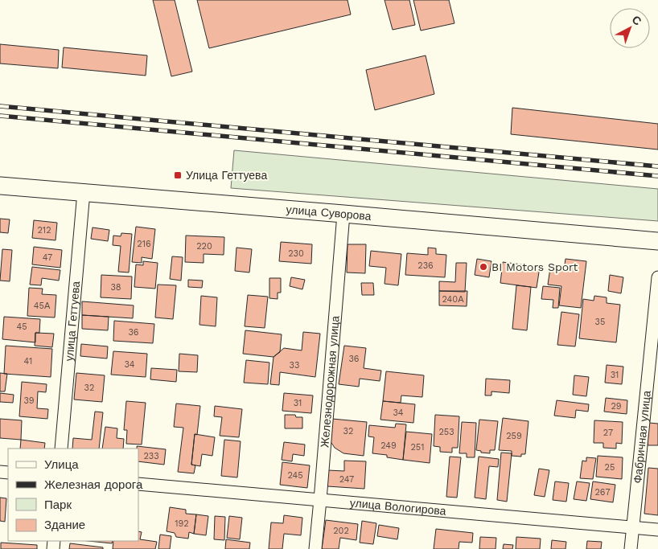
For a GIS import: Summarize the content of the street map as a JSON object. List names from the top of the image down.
{
  "streets": {
    "street": [
      "улица Суворова",
      "улица Геттуева",
      "Железнодорожная улица",
      "Фабричная улица",
      "улица Вологирова"
    ]
  },
  "crossings": [
    ["улица Суворова", "улица Геттуева"],
    ["улица Суворова", "Железнодорожная улица"],
    ["Железнодорожная улица", "улица Вологирова"],
    ["Фабричная улица", "улица Вологирова"]
  ],
  "places": {
    "transit": ["Улица Геттуева"],
    "other": ["BI Motors Sport"]
  },
  "house_numbers": [
    "212",
    "216",
    "220",
    "230",
    "47",
    "236",
    "38",
    "240А",
    "45А",
    "35",
    "45",
    "36",
    "36",
    "41",
    "34",
    "33",
    "31",
    "32",
    "39",
    "31",
    "29",
    "34",
    "32",
    "253",
    "27",
    "259",
    "249",
    "251",
    "233",
    "25",
    "245",
    "247",
    "267",
    "192",
    "202"
  ],
  "legend": [
    "Улица",
    "Железная дорога",
    "Парк",
    "Здание"
  ],
  "north": "top right"
}
